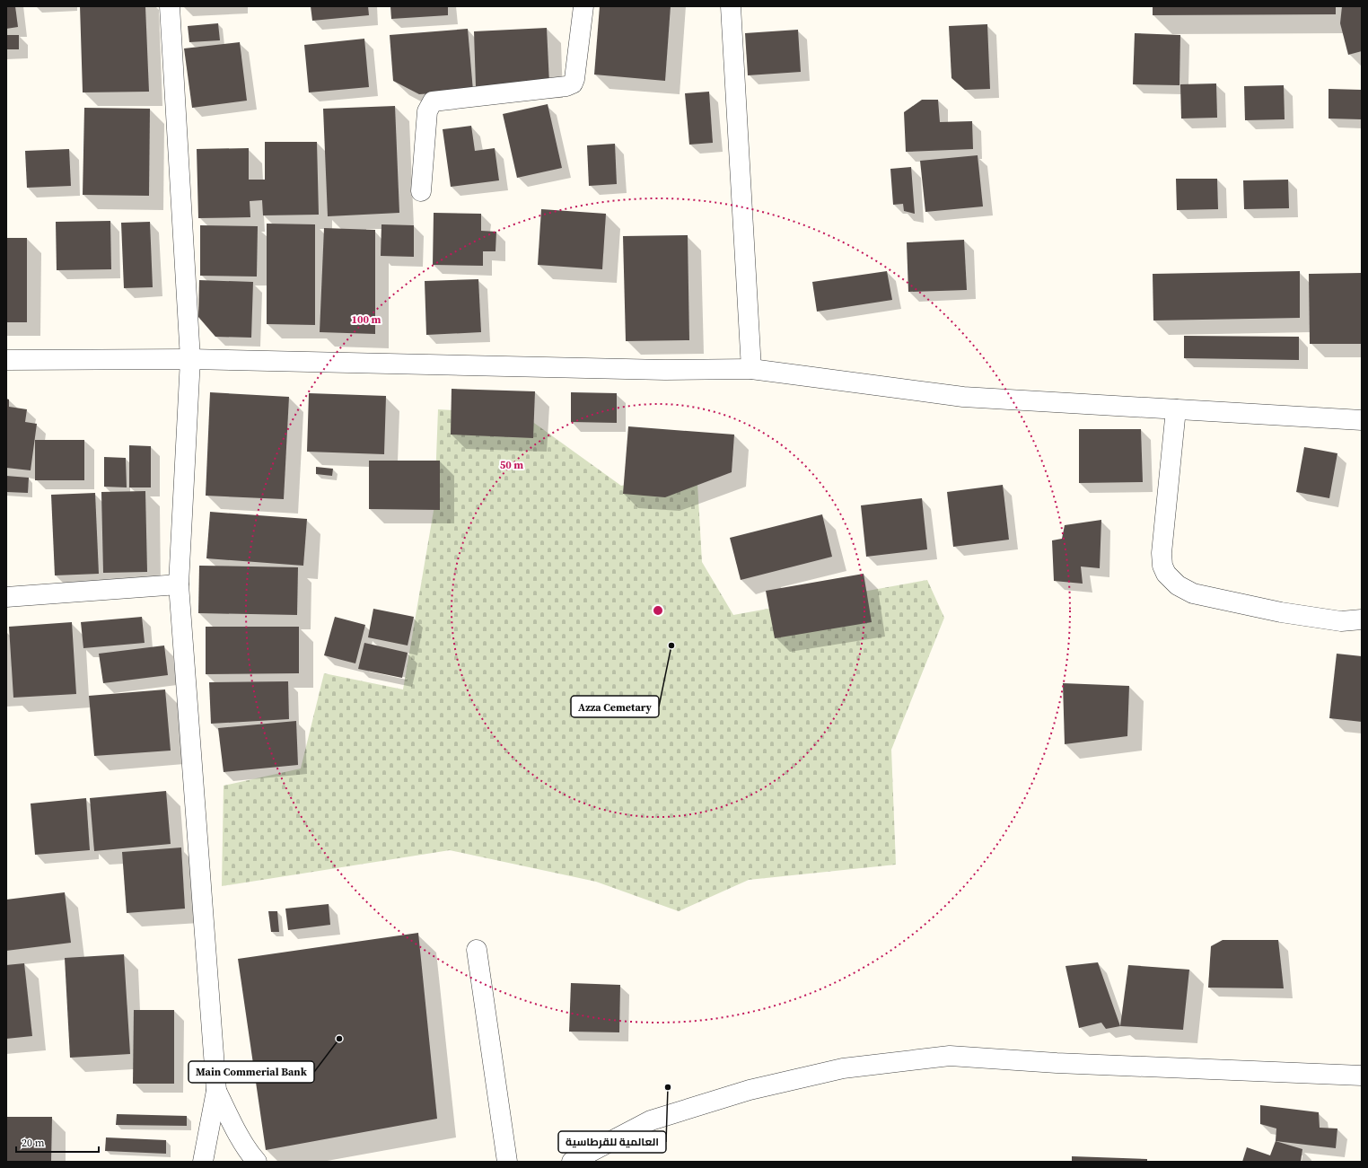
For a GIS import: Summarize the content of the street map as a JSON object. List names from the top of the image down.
{
  "places": ["Azza Cemetary", "Main Commerial Bank", "العالمية للقرطاسية"],
  "scale_bar": "20 m",
  "rings": ["100 m", "50 m"]
}
